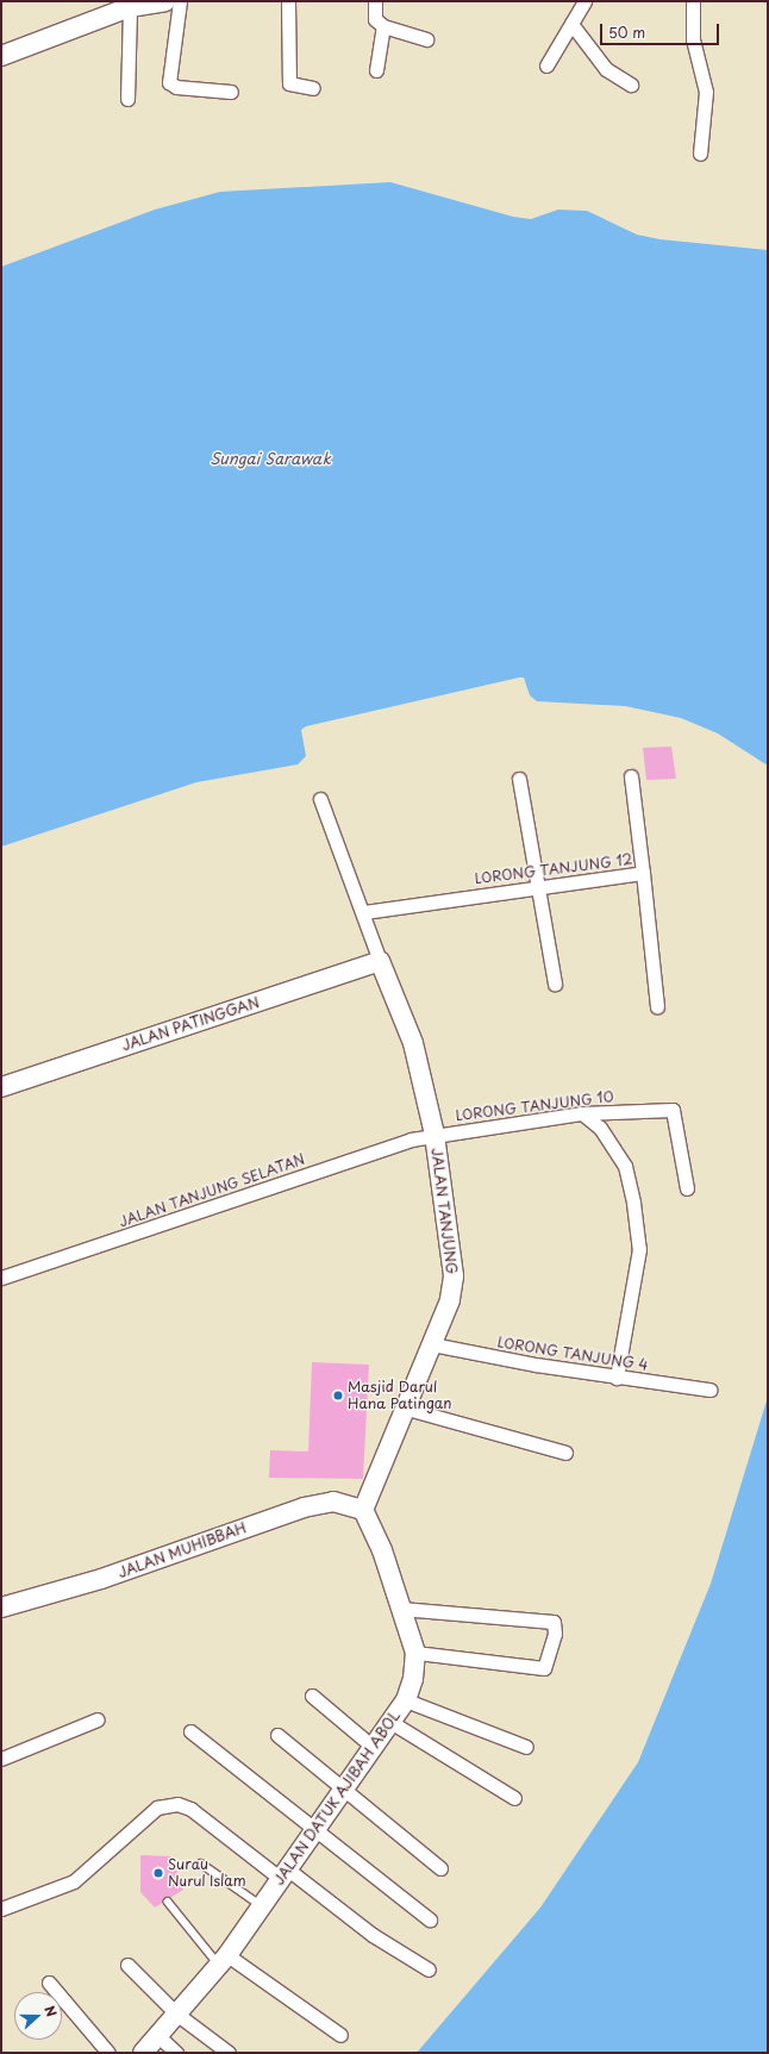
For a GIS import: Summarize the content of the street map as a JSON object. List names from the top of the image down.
{
  "streets": {
    "main road": [
      "JALAN PATINGGAN",
      "JALAN TANJUNG",
      "JALAN MUHIBBAH",
      "JALAN DATUK AJIBAH ABOL"
    ],
    "street": [
      "LORONG TANJUNG 12",
      "LORONG TANJUNG 10",
      "JALAN TANJUNG SELATAN",
      "LORONG TANJUNG 4"
    ]
  },
  "crossings": [
    ["JALAN PATINGGAN", "JALAN TANJUNG"],
    ["LORONG TANJUNG 10", "JALAN TANJUNG SELATAN"],
    ["LORONG TANJUNG 10", "JALAN TANJUNG"],
    ["JALAN TANJUNG SELATAN", "JALAN TANJUNG"],
    ["JALAN TANJUNG", "LORONG TANJUNG 4"],
    ["JALAN TANJUNG", "JALAN MUHIBBAH"],
    ["JALAN TANJUNG", "JALAN DATUK AJIBAH ABOL"],
    ["JALAN MUHIBBAH", "JALAN DATUK AJIBAH ABOL"]
  ],
  "water": ["Sungai Sarawak"],
  "places": ["Masjid Darul Hana Patingan", "Surau Nurul Islam"],
  "scale_bar": "50 m",
  "north": "right"
}
